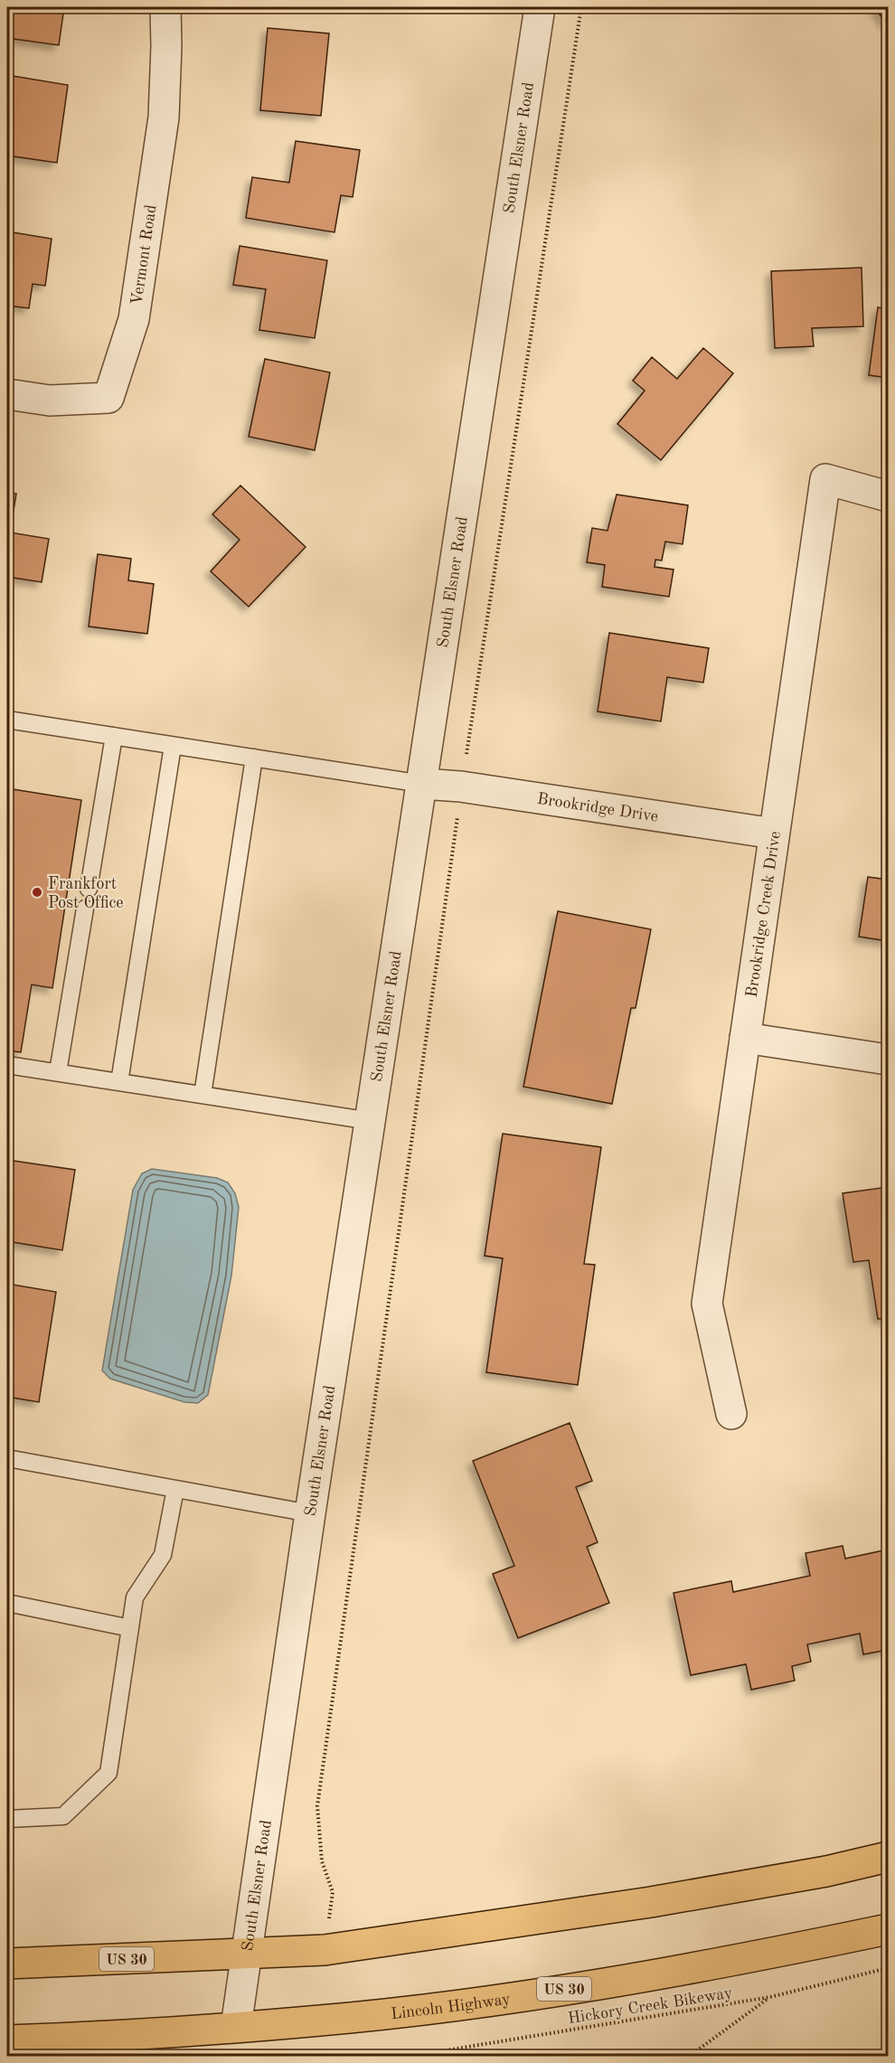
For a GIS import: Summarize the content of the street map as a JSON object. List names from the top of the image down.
{
  "streets": {
    "main road": ["US 30", "Lincoln Highway"],
    "street": [
      "South Elsner Road",
      "Vermont Road",
      "Brookridge Drive",
      "Brookridge Creek Drive"
    ],
    "path": ["Hickory Creek Bikeway"]
  },
  "crossings": [
    ["South Elsner Road", "Brookridge Drive"],
    ["South Elsner Road", "US 30"],
    ["South Elsner Road", "Lincoln Highway"],
    ["Brookridge Drive", "Brookridge Creek Drive"]
  ],
  "places": ["Frankfort Post Office"]
}
